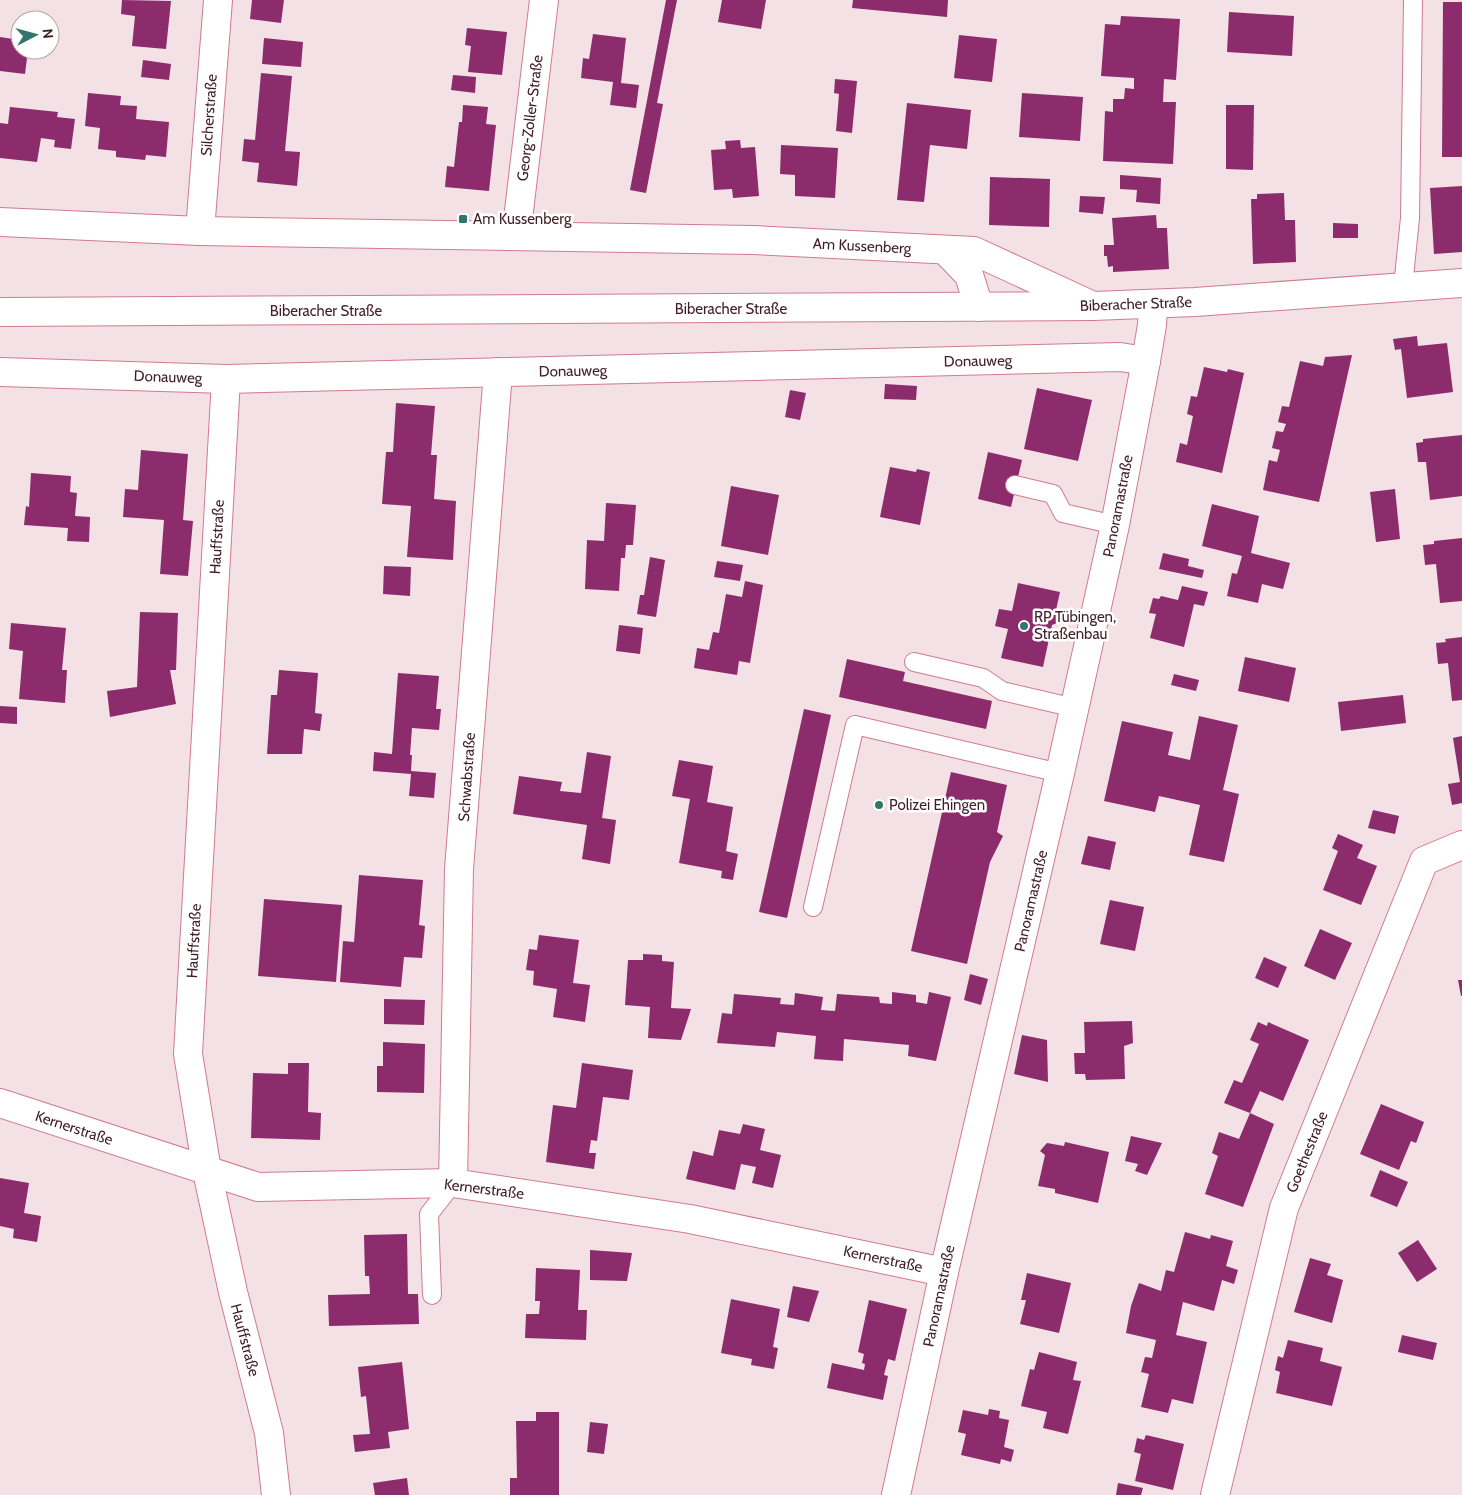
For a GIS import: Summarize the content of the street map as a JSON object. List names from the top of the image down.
{
  "streets": {
    "street": [
      "Silcherstraße",
      "Georg-Zoller-Straße",
      "Am Kussenberg",
      "Biberacher Straße",
      "Donauweg",
      "Panoramastraße",
      "Hauffstraße",
      "Schwabstraße",
      "Kernerstraße",
      "Goethestraße"
    ]
  },
  "crossings": [
    ["Silcherstraße", "Am Kussenberg"],
    ["Georg-Zoller-Straße", "Am Kussenberg"],
    ["Am Kussenberg", "Biberacher Straße"],
    ["Biberacher Straße", "Panoramastraße"],
    ["Donauweg", "Panoramastraße"],
    ["Donauweg", "Hauffstraße"],
    ["Donauweg", "Schwabstraße"],
    ["Panoramastraße", "Kernerstraße"],
    ["Hauffstraße", "Kernerstraße"],
    ["Schwabstraße", "Kernerstraße"]
  ],
  "places": {
    "transit": ["Am Kussenberg"],
    "other": ["RP Tübingen, Straßenbau", "Polizei Ehingen"]
  },
  "north": "right"
}
